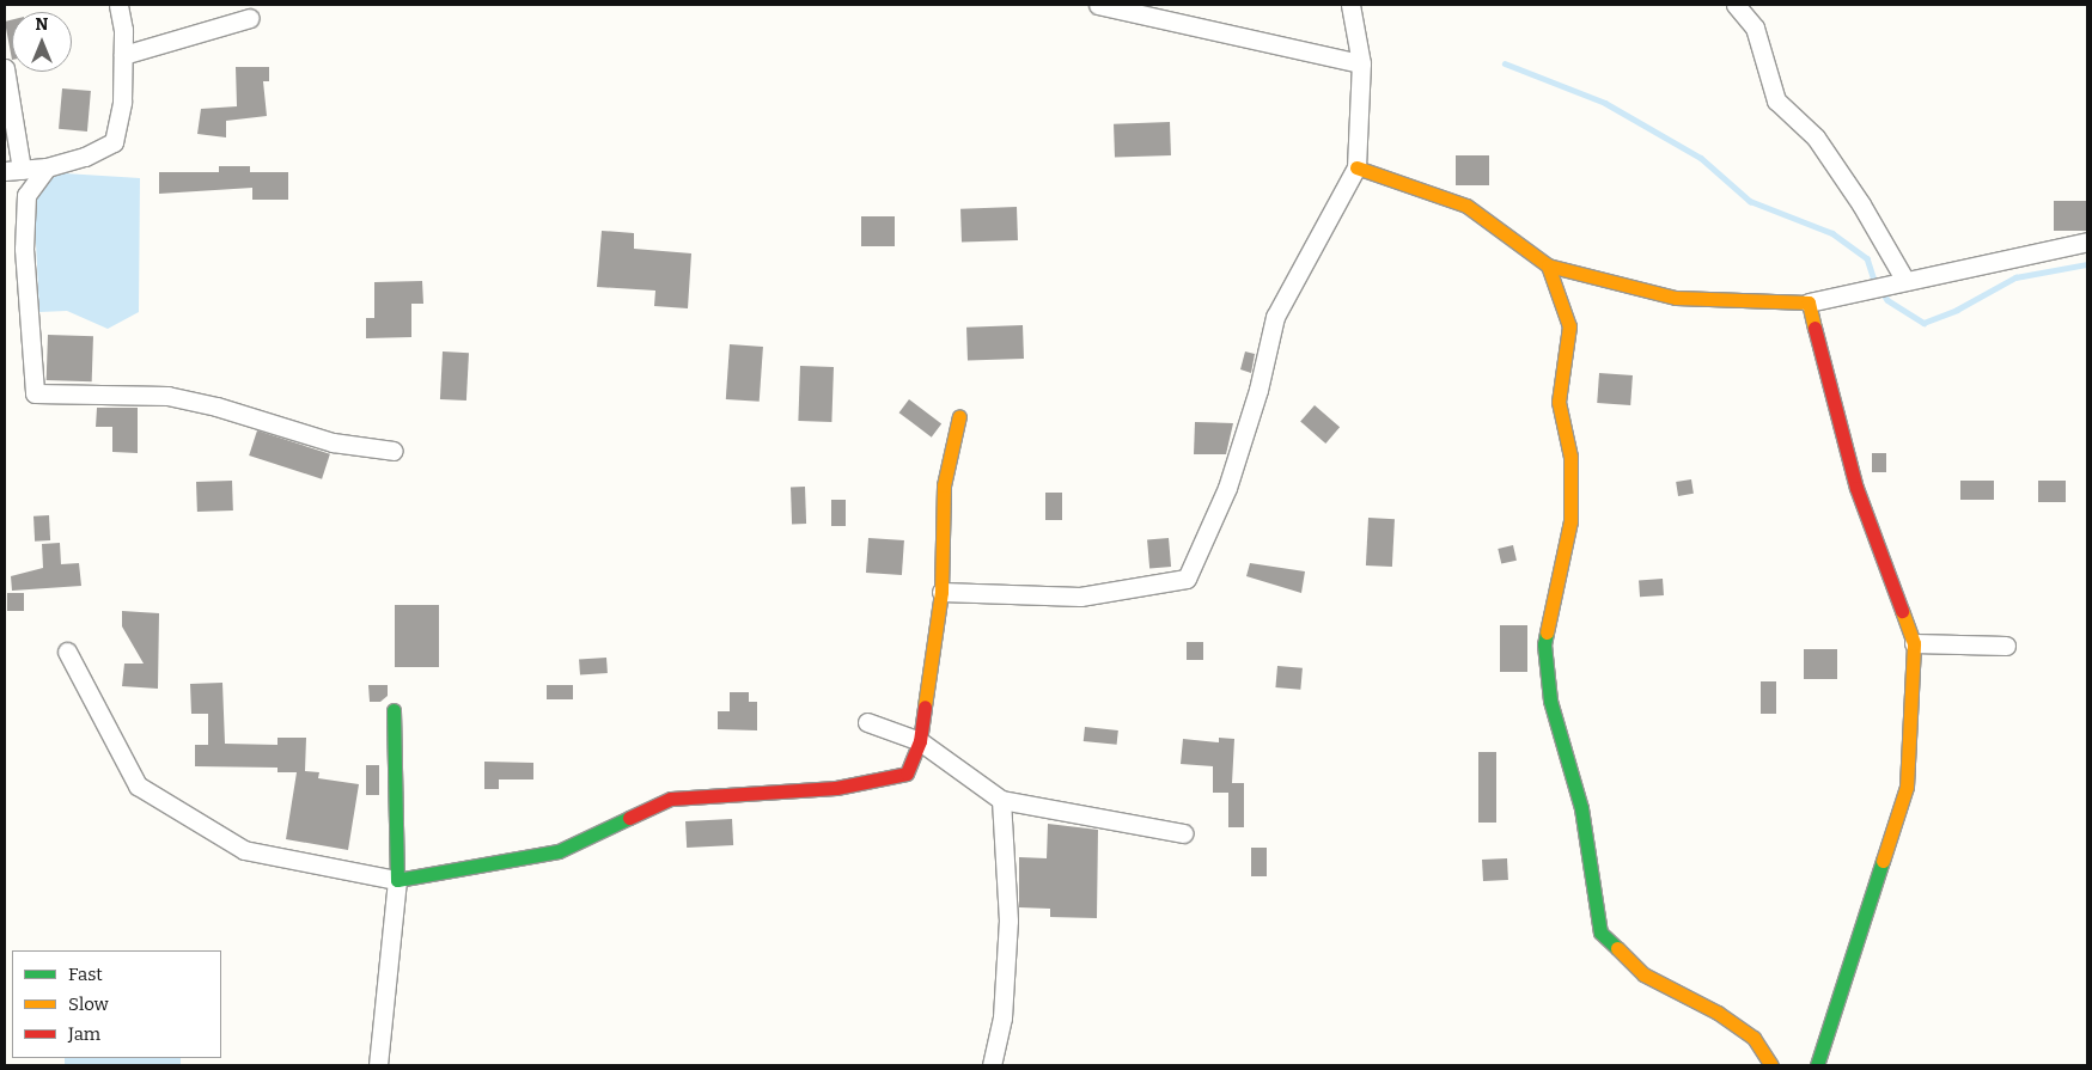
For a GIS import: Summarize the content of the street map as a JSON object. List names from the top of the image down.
{
  "legend": ["Fast", "Slow", "Jam"],
  "north": "top"
}
